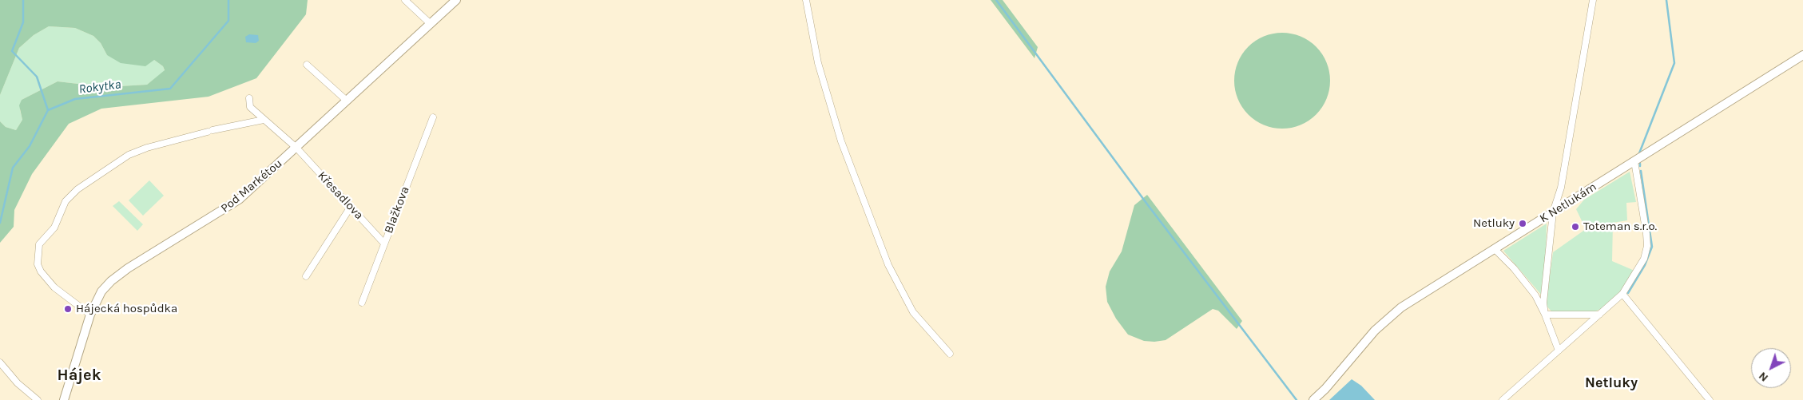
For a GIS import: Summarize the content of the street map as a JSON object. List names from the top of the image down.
{
  "streets": {
    "street": [
      "Pod Markétou",
      "Křesadlova",
      "K Netlukám",
      "Blažkova"
    ]
  },
  "crossings": [
    ["Pod Markétou", "Křesadlova"],
    ["Křesadlova", "Blažkova"]
  ],
  "districts": ["Hájek", "Netluky"],
  "water": ["Rokytka"],
  "places": ["Netluky", "Toteman s.r.o.", "Hájecká hospůdka"],
  "north": "bottom left"
}
